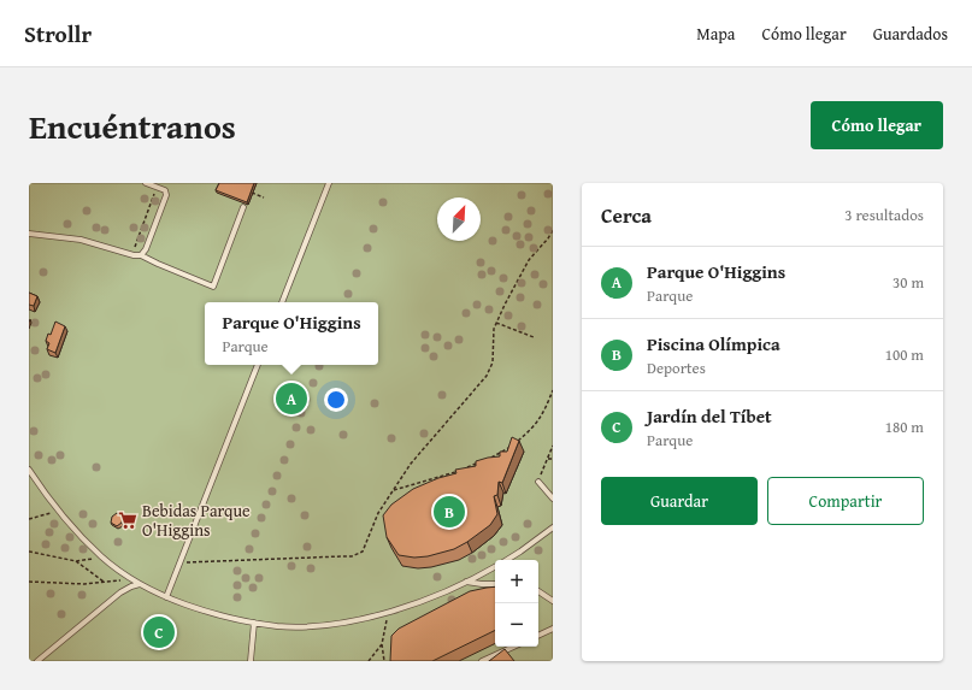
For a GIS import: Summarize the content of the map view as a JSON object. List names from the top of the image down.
{
  "places": {
    "supermarket": ["Bebidas Parque O'Higgins"]
  },
  "north": "top right",
  "page": {
    "header": "Strollr",
    "nav": ["Mapa", "Cómo llegar", "Guardados"],
    "title": "Encuéntranos",
    "buttons": [
      "Cómo llegar",
      ["Guardar", "Compartir"]
    ],
    "heading": ["Cerca", "3 resultados"],
    "list": [
      {
        "mark": "A",
        "name": "Parque O'Higgins",
        "note": "Parque",
        "value": "30 m"
      },
      {
        "mark": "B",
        "name": "Piscina Olímpica",
        "note": "Deportes",
        "value": "100 m"
      },
      {
        "mark": "C",
        "name": "Jardín del Tíbet",
        "note": "Parque",
        "value": "180 m"
      }
    ],
    "popup": ["Parque O'Higgins", "Parque"],
    "pins": ["A", "B", "C"],
    "map_buttons": ["+", "−"]
  }
}
